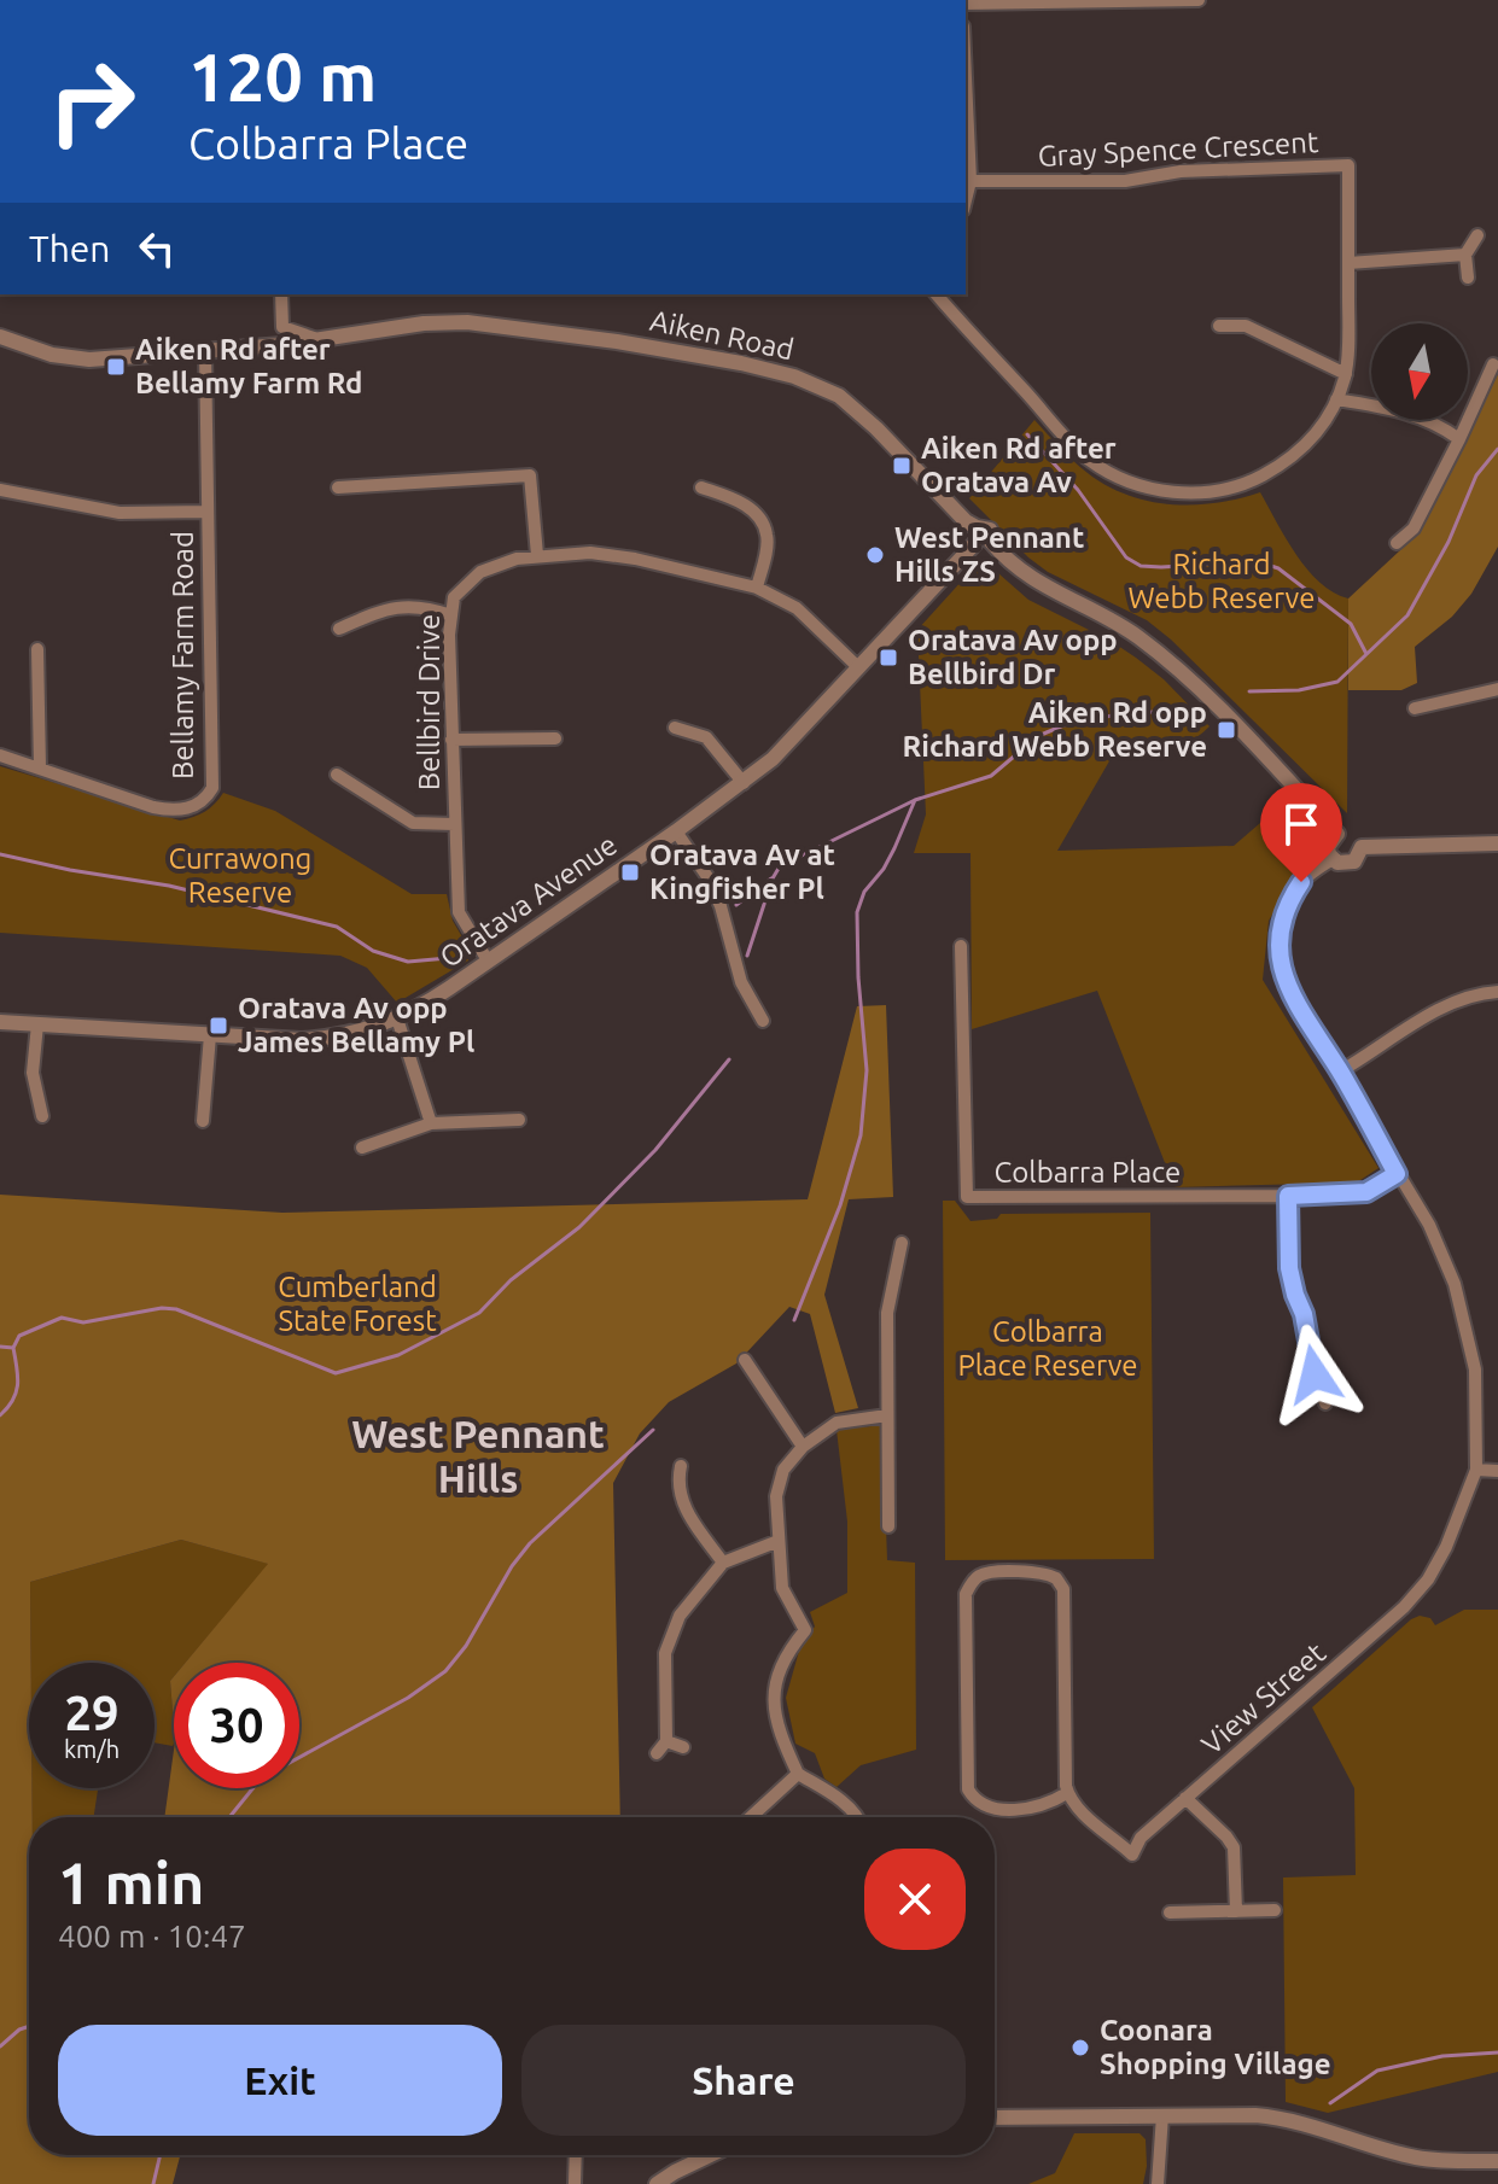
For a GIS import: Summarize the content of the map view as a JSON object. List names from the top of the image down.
{
  "streets": {
    "street": [
      "Gray Spence Crescent",
      "Aiken Road",
      "Bellamy Farm Road",
      "Bellbird Drive",
      "Oratava Avenue",
      "Colbarra Place",
      "View Street"
    ]
  },
  "crossings": [
    ["Aiken Road", "Bellamy Farm Road"],
    ["Aiken Road", "Oratava Avenue"],
    ["Bellbird Drive", "Oratava Avenue"]
  ],
  "districts": ["West Pennant Hills"],
  "parks": [
    "Richard Webb Reserve",
    "Currawong Reserve",
    "Cumberland State Forest",
    "Colbarra Place Reserve"
  ],
  "places": {
    "transit": [
      "Aiken Rd after Bellamy Farm Rd",
      "Aiken Rd after Oratava Av",
      "Oratava Av opp Bellbird Dr",
      "Aiken Rd opp Richard Webb Reserve",
      "Oratava Av at Kingfisher Pl",
      "Oratava Av opp James Bellamy Pl"
    ],
    "other": ["West Pennant Hills ZS", "Coonara Shopping Village"]
  },
  "north": "bottom",
  "page": {
    "turn": ["120 m", "Colbarra Place"],
    "then": "Then",
    "speed": "29 km/h",
    "limit": "30",
    "heading": ["1 min", "400 m · 10:47"],
    "buttons": ["Exit", "Share"]
  }
}
